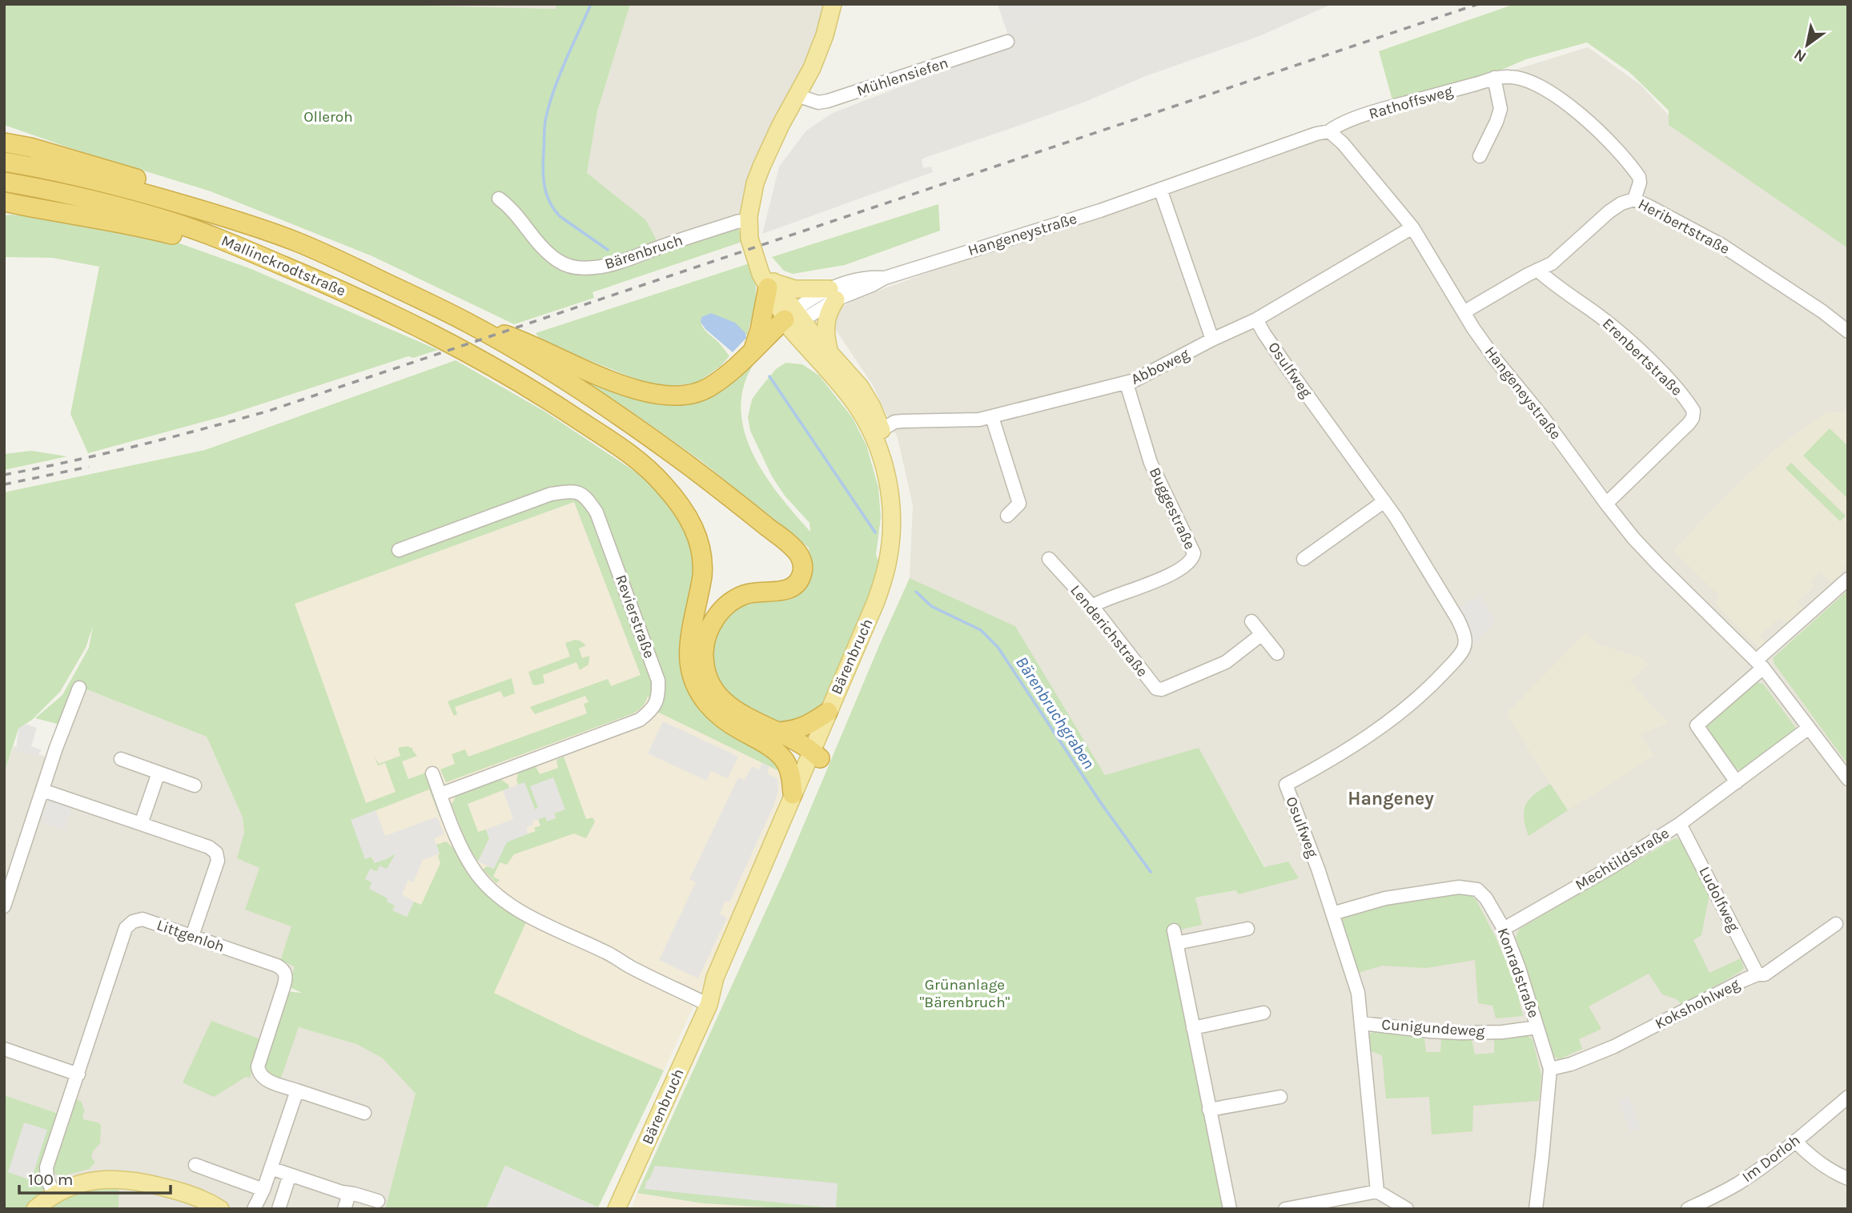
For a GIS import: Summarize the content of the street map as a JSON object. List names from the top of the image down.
{
  "streets": {
    "highway": ["Mallinckrodtstraße"],
    "main road": ["Bärenbruch"],
    "street": [
      "Mühlensiefen",
      "Rathoffsweg",
      "Heribertstraße",
      "Hangeneystraße",
      "Erenbertstraße",
      "Abboweg",
      "Osulfweg",
      "Buggestraße",
      "Revierstraße",
      "Lenderichstraße",
      "Mechtildstraße",
      "Ludolfweg",
      "Littgenloh",
      "Konradstraße",
      "Kokshohlweg",
      "Cunigundeweg",
      "Im Dorloh"
    ]
  },
  "crossings": [
    ["Mühlensiefen", "Bärenbruch"],
    ["Rathoffsweg", "Heribertstraße"],
    ["Rathoffsweg", "Hangeneystraße"],
    ["Heribertstraße", "Hangeneystraße"],
    ["Heribertstraße", "Erenbertstraße"],
    ["Hangeneystraße", "Bärenbruch"],
    ["Hangeneystraße", "Erenbertstraße"],
    ["Hangeneystraße", "Abboweg"],
    ["Hangeneystraße", "Mechtildstraße"],
    ["Bärenbruch", "Abboweg"],
    ["Abboweg", "Osulfweg"],
    ["Abboweg", "Buggestraße"],
    ["Osulfweg", "Konradstraße"],
    ["Osulfweg", "Cunigundeweg"],
    ["Buggestraße", "Lenderichstraße"],
    ["Mechtildstraße", "Ludolfweg"],
    ["Mechtildstraße", "Konradstraße"],
    ["Ludolfweg", "Kokshohlweg"],
    ["Konradstraße", "Kokshohlweg"],
    ["Konradstraße", "Cunigundeweg"]
  ],
  "districts": ["Hangeney"],
  "water": ["Bärenbruchgraben"],
  "parks": ["Olleroh", "Grünanlage \"Bärenbruch\""],
  "scale_bar": "100 m",
  "north": "bottom left"
}
